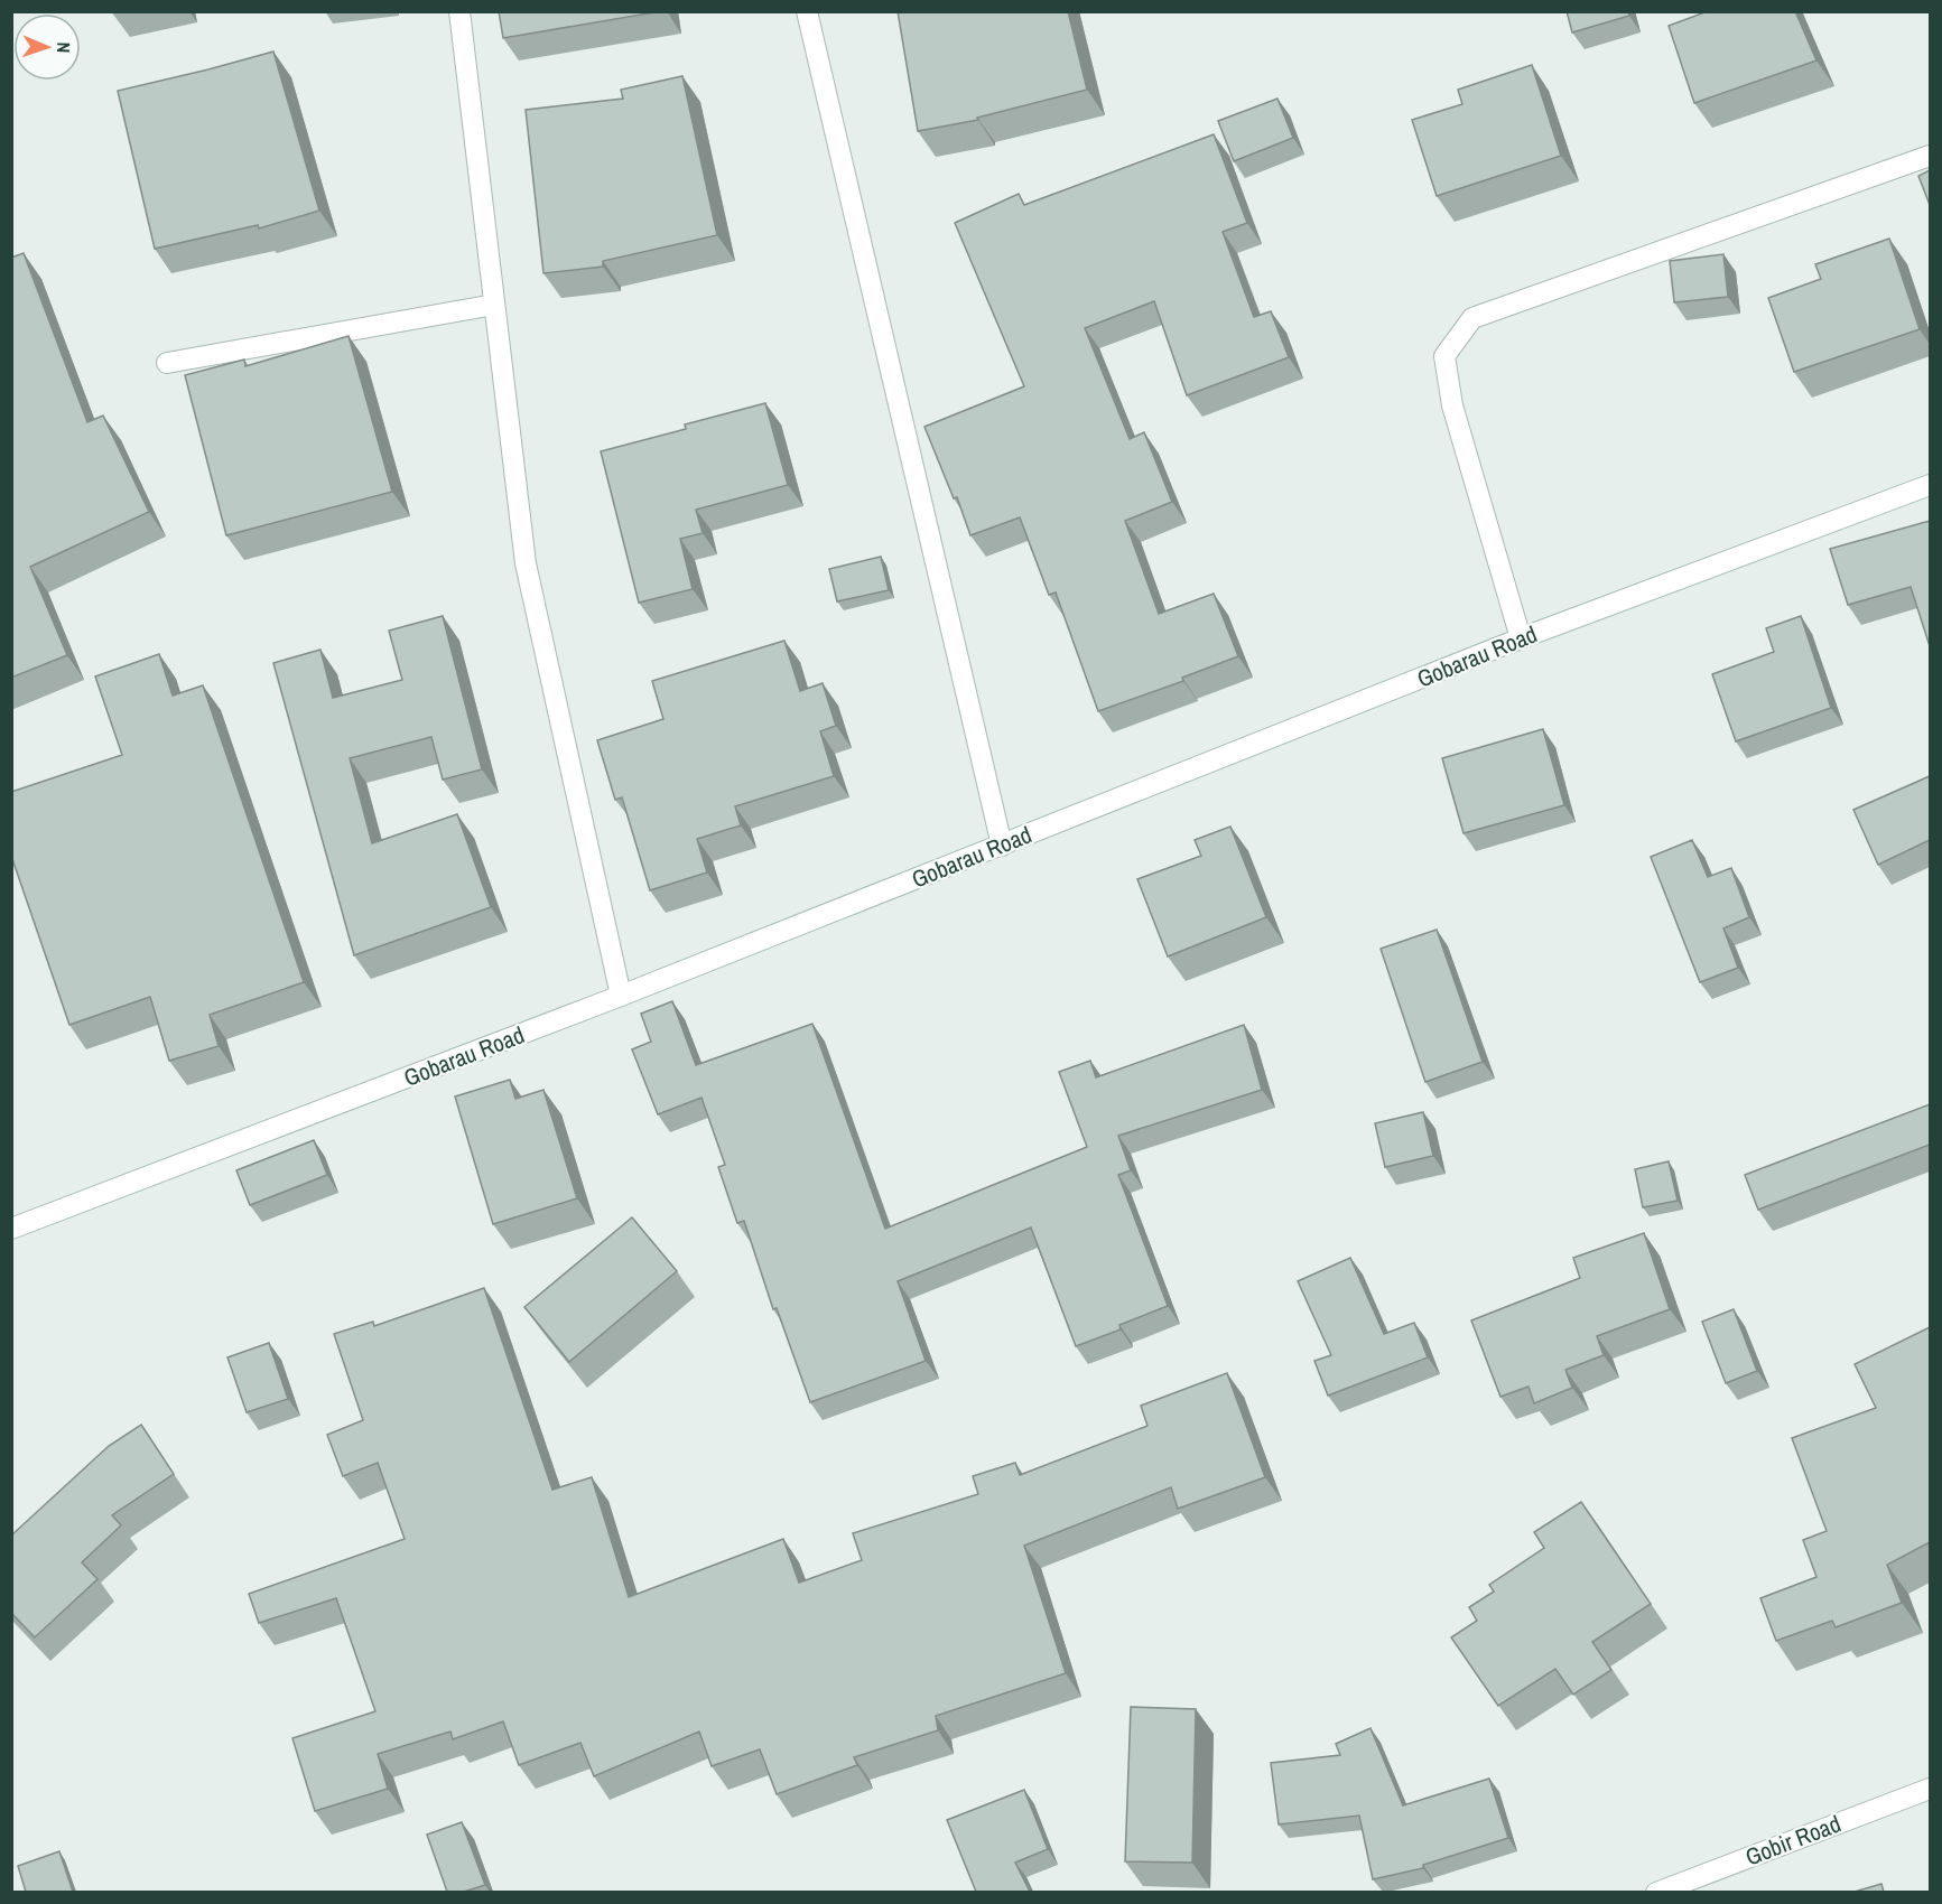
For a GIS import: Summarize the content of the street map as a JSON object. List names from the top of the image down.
{
  "streets": {
    "street": ["Gobarau Road", "Gobir Road"]
  },
  "north": "right"
}
